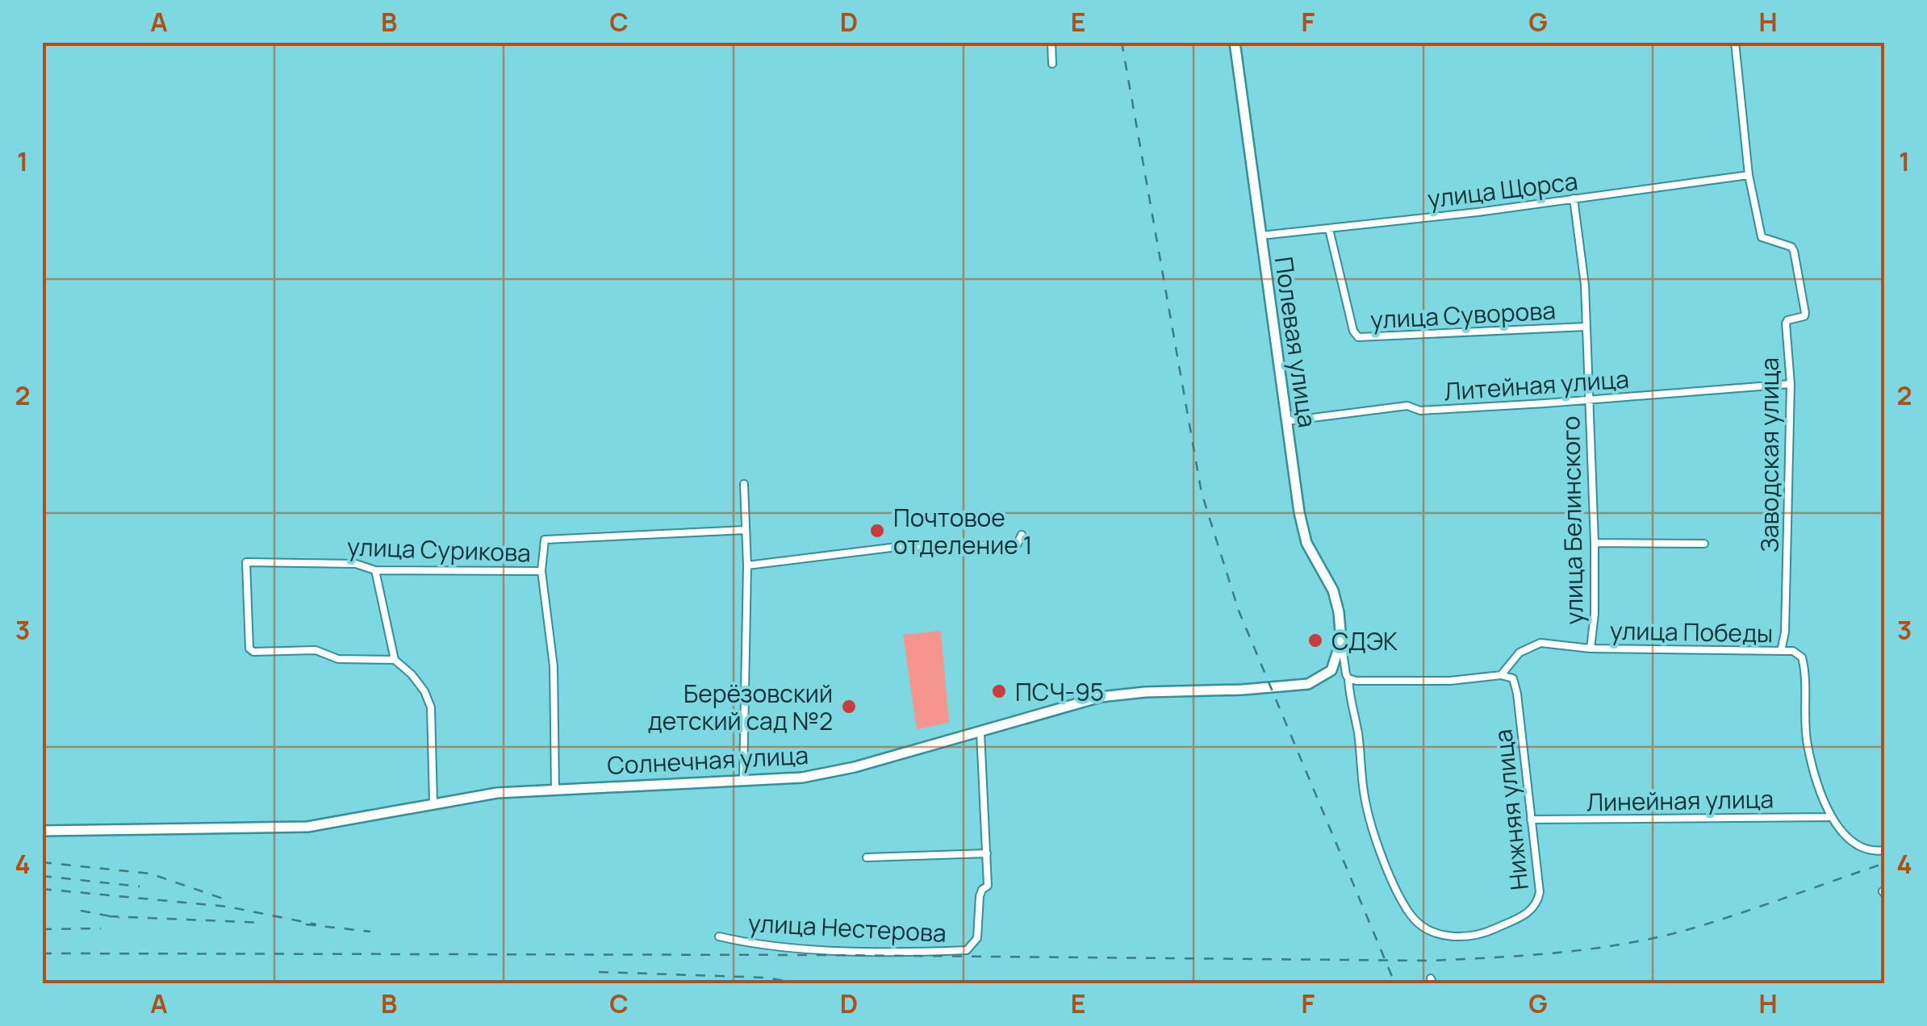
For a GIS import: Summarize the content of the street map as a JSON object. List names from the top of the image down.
{
  "streets": {
    "street": [
      "улица Щорса",
      "улица Суворова",
      "Полевая улица",
      "Литейная улица",
      "Заводская улица",
      "улица Белинского",
      "улица Сурикова",
      "улица Победы",
      "Солнечная улица",
      "Линейная улица",
      "Нижняя улица",
      "улица Нестерова"
    ]
  },
  "crossings": [
    ["улица Щорса", "улица Суворова"],
    ["улица Щорса", "Полевая улица"],
    ["улица Щорса", "Заводская улица"],
    ["улица Щорса", "улица Белинского"],
    ["улица Суворова", "улица Белинского"],
    ["Полевая улица", "Литейная улица"],
    ["Полевая улица", "Солнечная улица"],
    ["Литейная улица", "Заводская улица"],
    ["Литейная улица", "улица Белинского"],
    ["Заводская улица", "улица Победы"],
    ["улица Белинского", "улица Победы"],
    ["улица Победы", "Линейная улица"],
    ["улица Победы", "Нижняя улица"],
    ["Солнечная улица", "улица Нестерова"],
    ["Линейная улица", "Нижняя улица"]
  ],
  "places": [
    "Почтовое отделение 1",
    "СДЭК",
    "ПСЧ-95",
    "Берёзовский детский сад №2"
  ],
  "grid": {
    "columns": [
      "A",
      "B",
      "C",
      "D",
      "E",
      "F",
      "G",
      "H"
    ],
    "rows": [
      "1",
      "2",
      "3",
      "4"
    ]
  }
}
